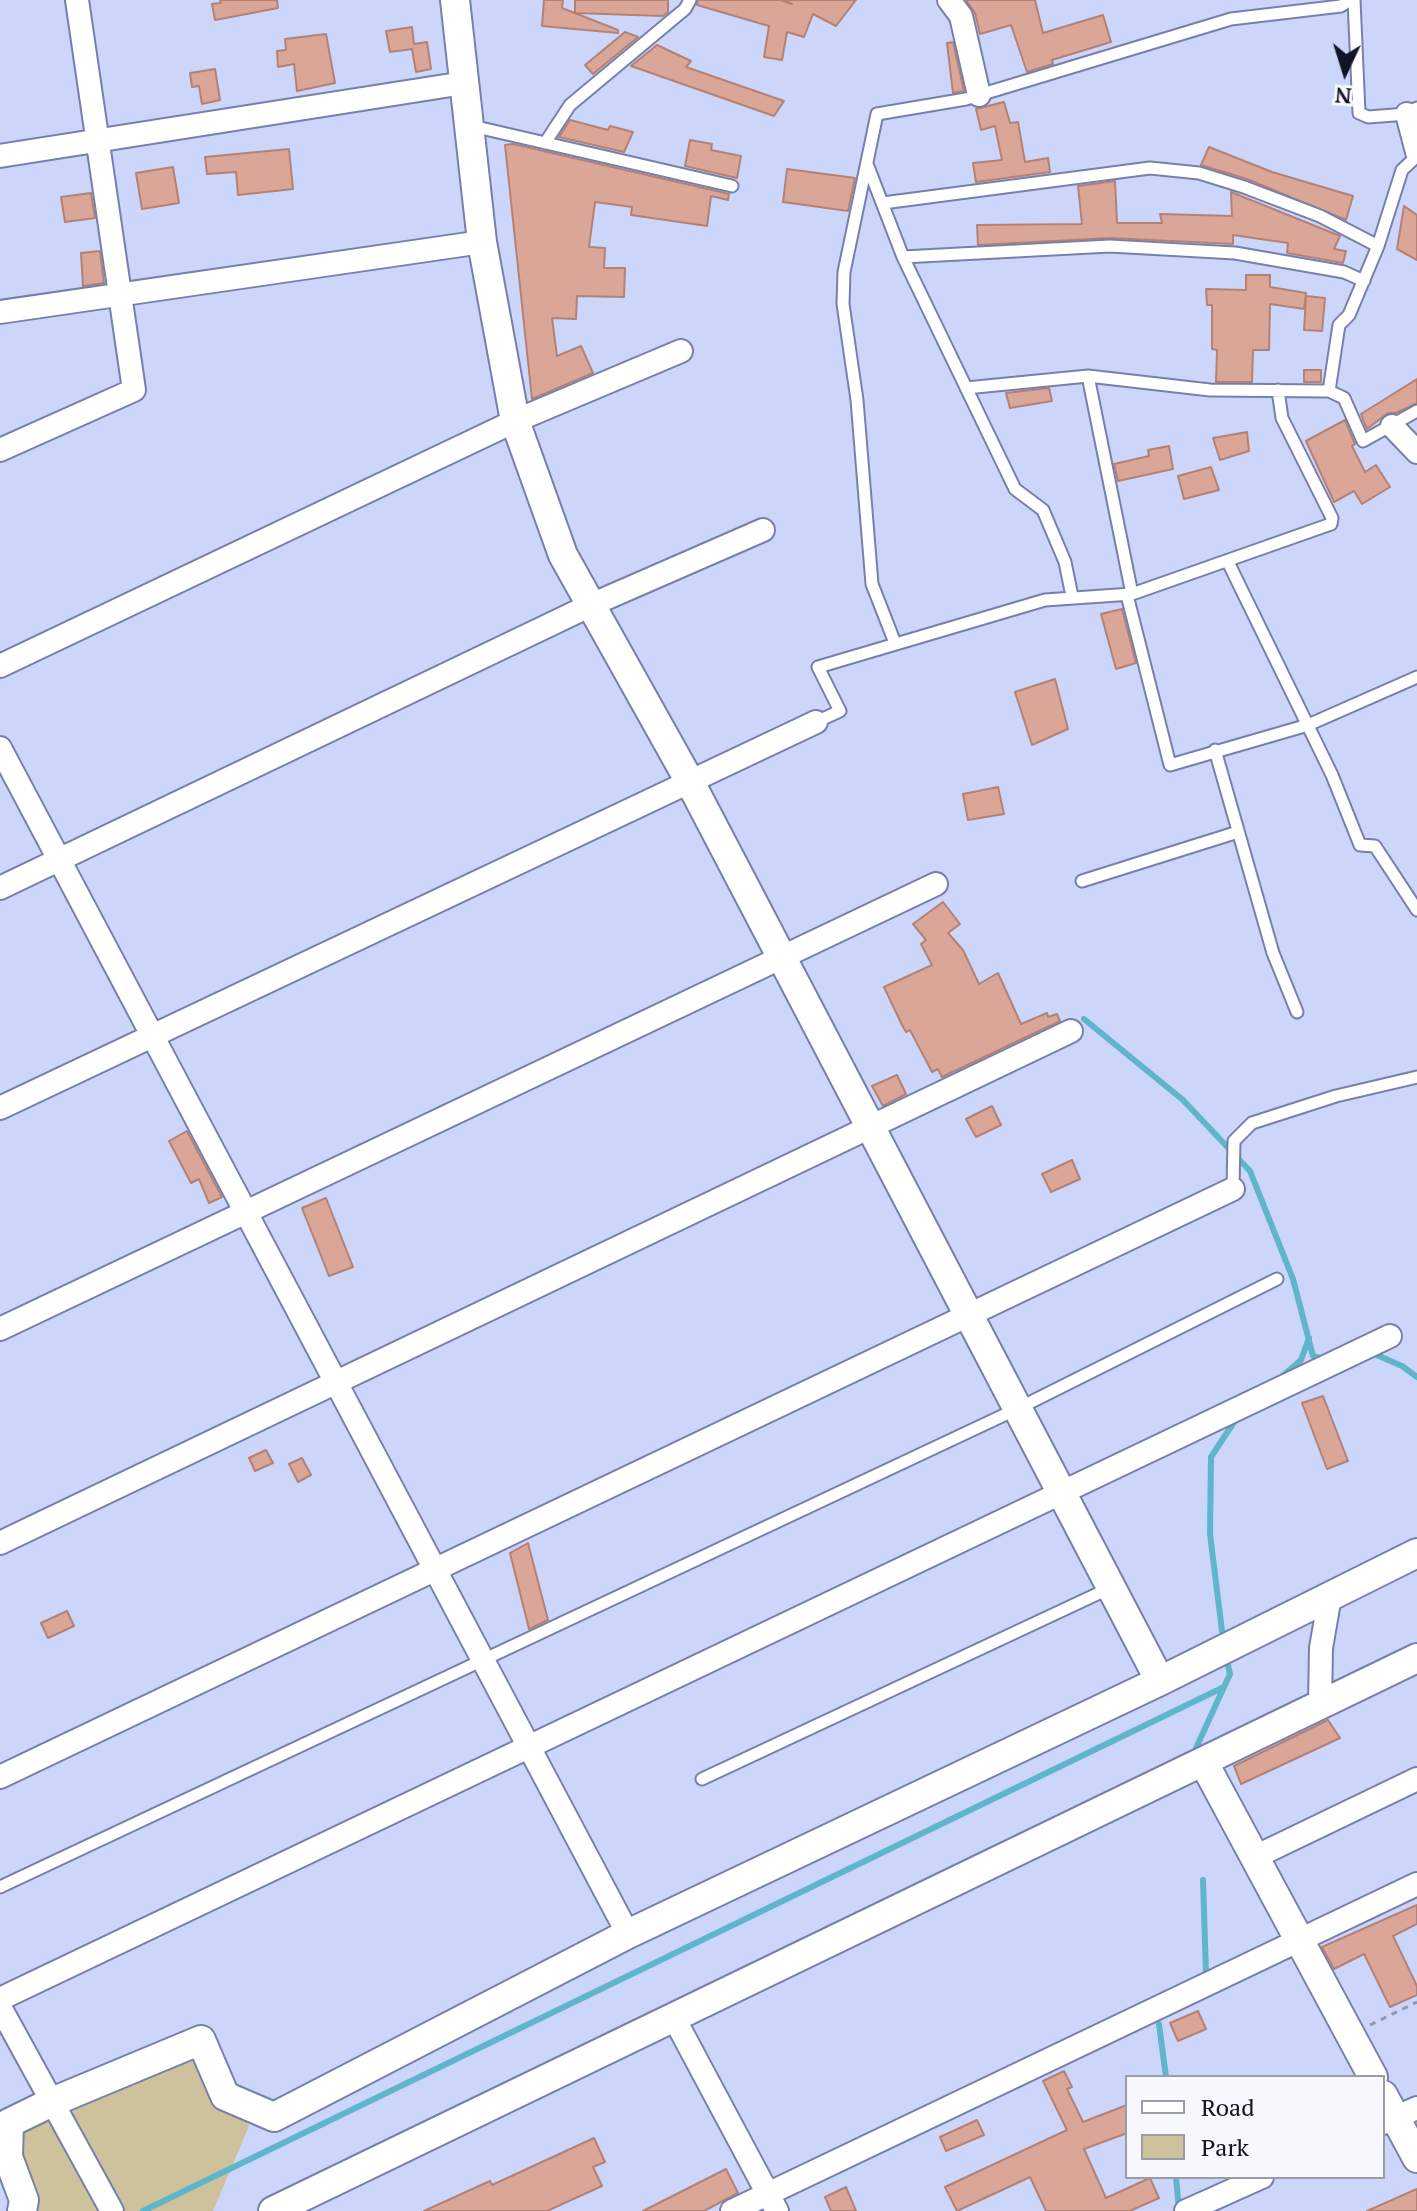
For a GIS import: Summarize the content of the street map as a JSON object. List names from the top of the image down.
{
  "legend": ["Road", "Park"],
  "north": "bottom"
}
